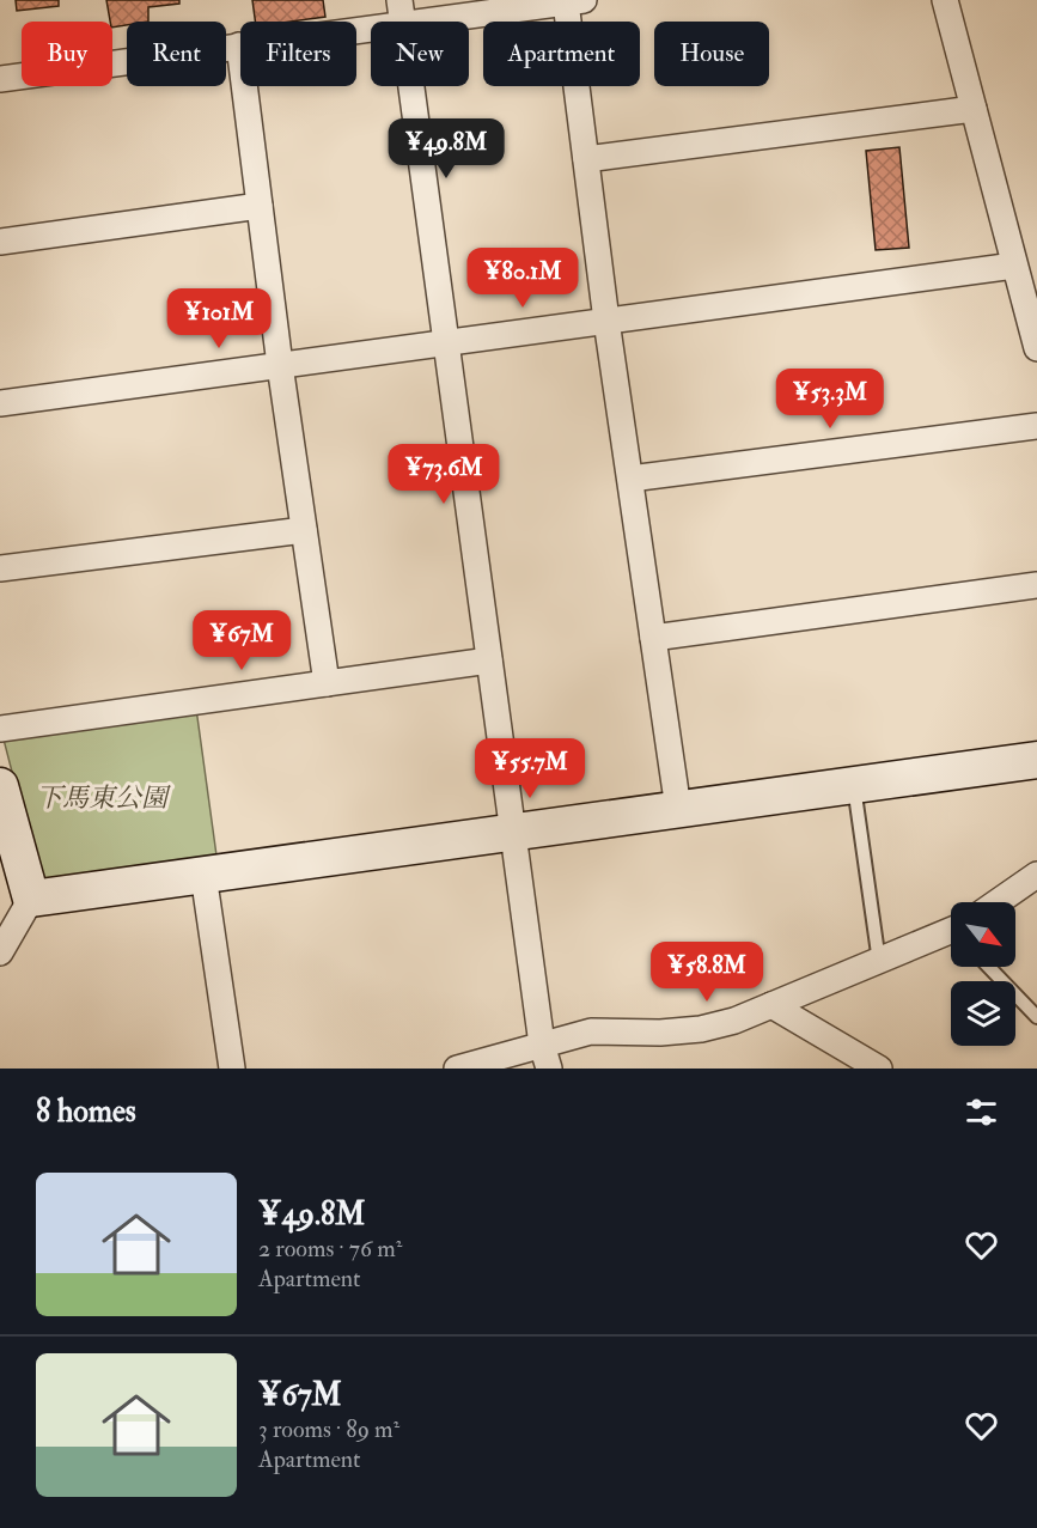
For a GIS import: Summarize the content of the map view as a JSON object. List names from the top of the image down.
{
  "parks": ["下馬東公園"],
  "north": "bottom right",
  "page": {
    "chip": [
      "Buy",
      "Rent",
      "Filters",
      "New",
      "Apartment",
      "House"
    ],
    "price": [
      "¥49.8M",
      "¥80.1M",
      "¥101M",
      "¥53.3M",
      "¥73.6M",
      "¥67M",
      "¥55.7M",
      "¥58.8M"
    ],
    "heading": "8 homes",
    "list": [
      {
        "name": "¥49.8M",
        "note": "2 rooms · 76 m² · Apartment"
      },
      {
        "name": "¥67M",
        "note": "3 rooms · 89 m² · Apartment"
      }
    ]
  }
}
